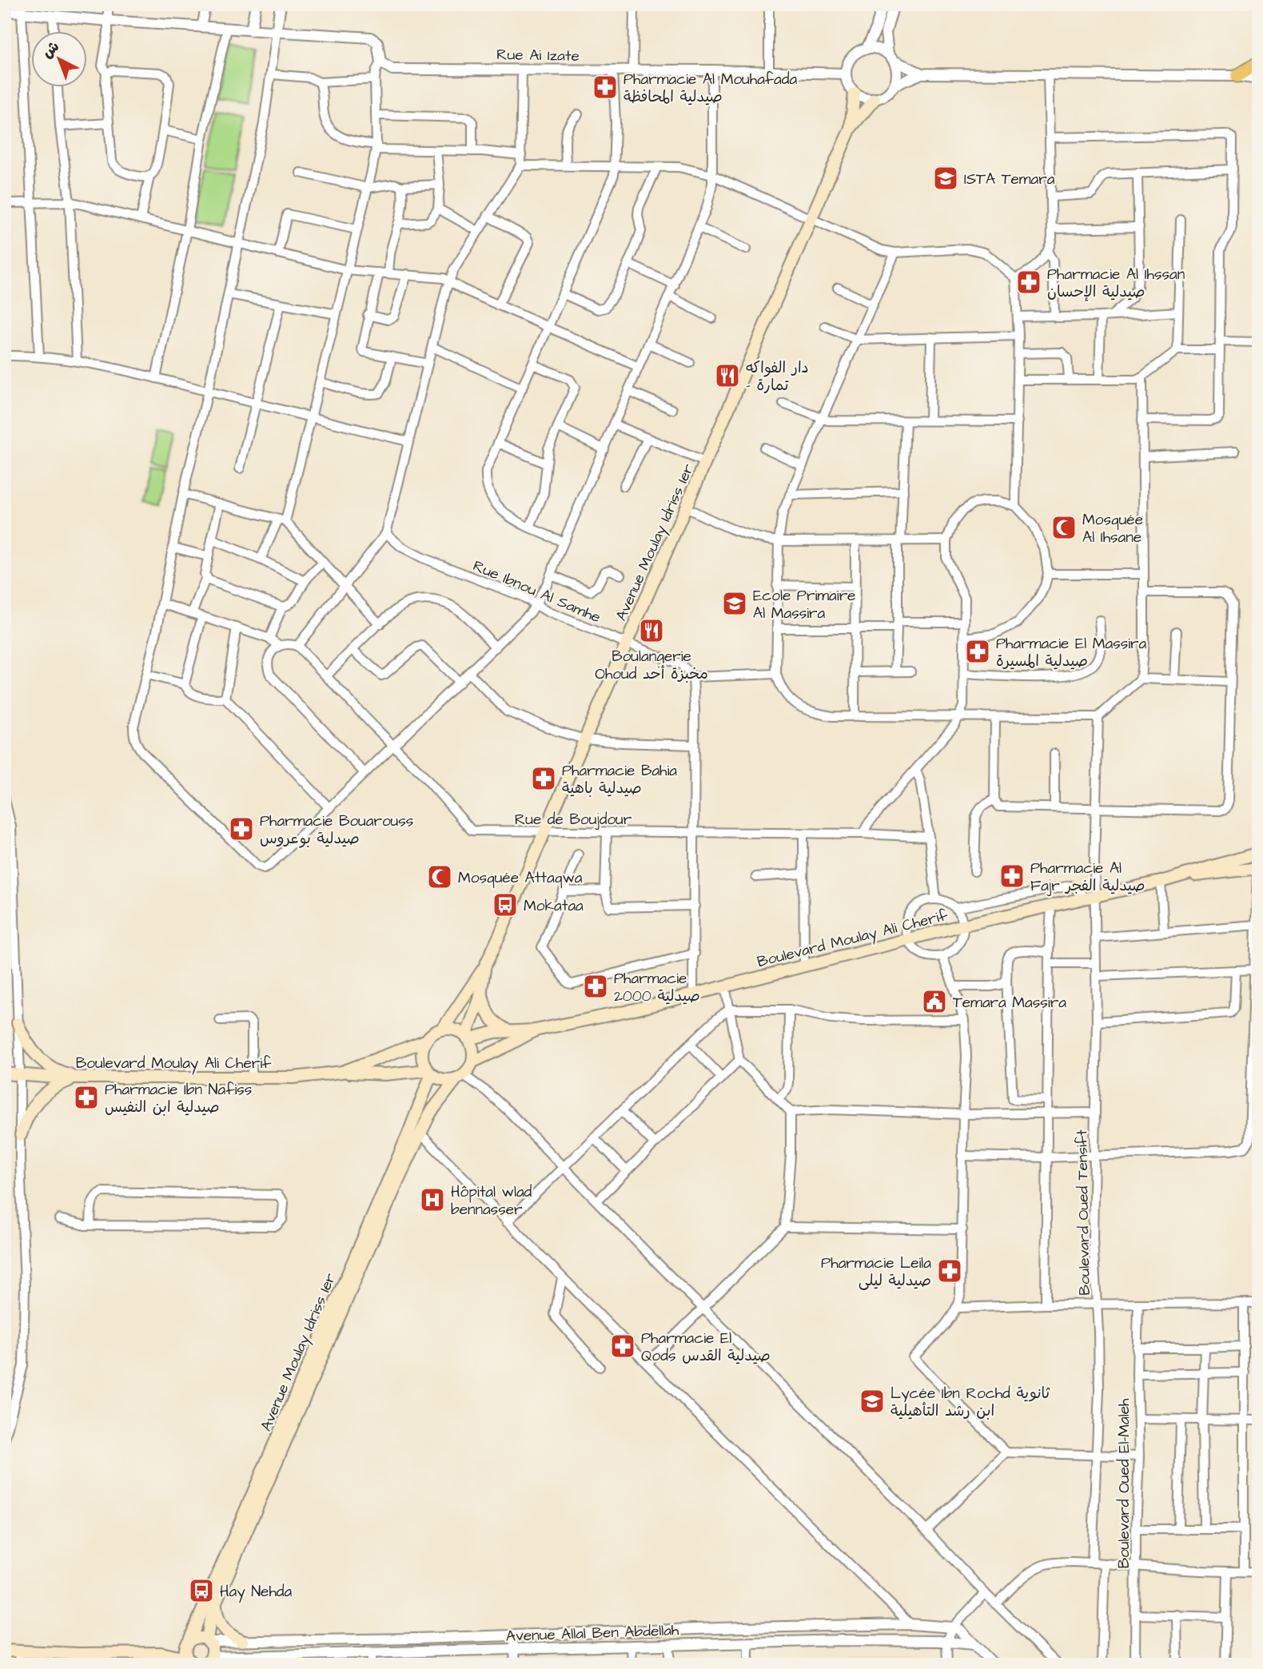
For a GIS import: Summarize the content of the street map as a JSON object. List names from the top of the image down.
{
  "streets": {
    "main road": ["Avenue Moulay Idriss Ier", "Boulevard Moulay Ali Cherif"],
    "street": [
      "Rue Ai Izate",
      "Rue Ibnou Al Samhe",
      "Rue de Boujdour",
      "Boulevard Oued Tensift",
      "Boulevard Oued El-Maleh",
      "Avenue Allal Ben Abdellah"
    ]
  },
  "crossings": [
    ["Avenue Moulay Idriss Ier", "Rue Ibnou Al Samhe"],
    ["Avenue Moulay Idriss Ier", "Rue de Boujdour"],
    ["Avenue Moulay Idriss Ier", "Boulevard Moulay Ali Cherif"],
    ["Avenue Moulay Idriss Ier", "Avenue Allal Ben Abdellah"],
    ["Boulevard Moulay Ali Cherif", "Boulevard Oued Tensift"]
  ],
  "places": {
    "pharmacy": [
      "Pharmacie Al Mouhafada صيدلية المحافظة",
      "Pharmacie Al Ihssan صيدلية الإحسان",
      "Pharmacie El Massira صيدلية المسيرة",
      "Pharmacie Bahia صيدلية باهية",
      "Pharmacie Bouarouss صيدلية بوعروس",
      "Pharmacie Al Fajr صيدلية الفجر",
      "Pharmacie 2000 صيدلية",
      "Pharmacie Ibn Nafiss صيدلية ابن النفيس",
      "Pharmacie Leila صيدلية ليلى",
      "Pharmacie El Qods صيدلية القدس"
    ],
    "school or university": ["ISTA Temara", "Ecole Primaire Al Massira", "Lycée Ibn Rochd ثانوية ابن رشد التأهيلية"],
    "restaurant": ["دار الفواكه - تمارة", "Boulangerie Ohoud مخبزة أحد"],
    "mosque": ["Mosquée Al Ihsane", "Mosquée Attaqwa"],
    "bus stop": ["Mokataa", "Hay Nehda"],
    "public building": ["Temara Massira"],
    "hospital": ["Hôpital wlad bennasser"]
  },
  "north": "top left"
}
